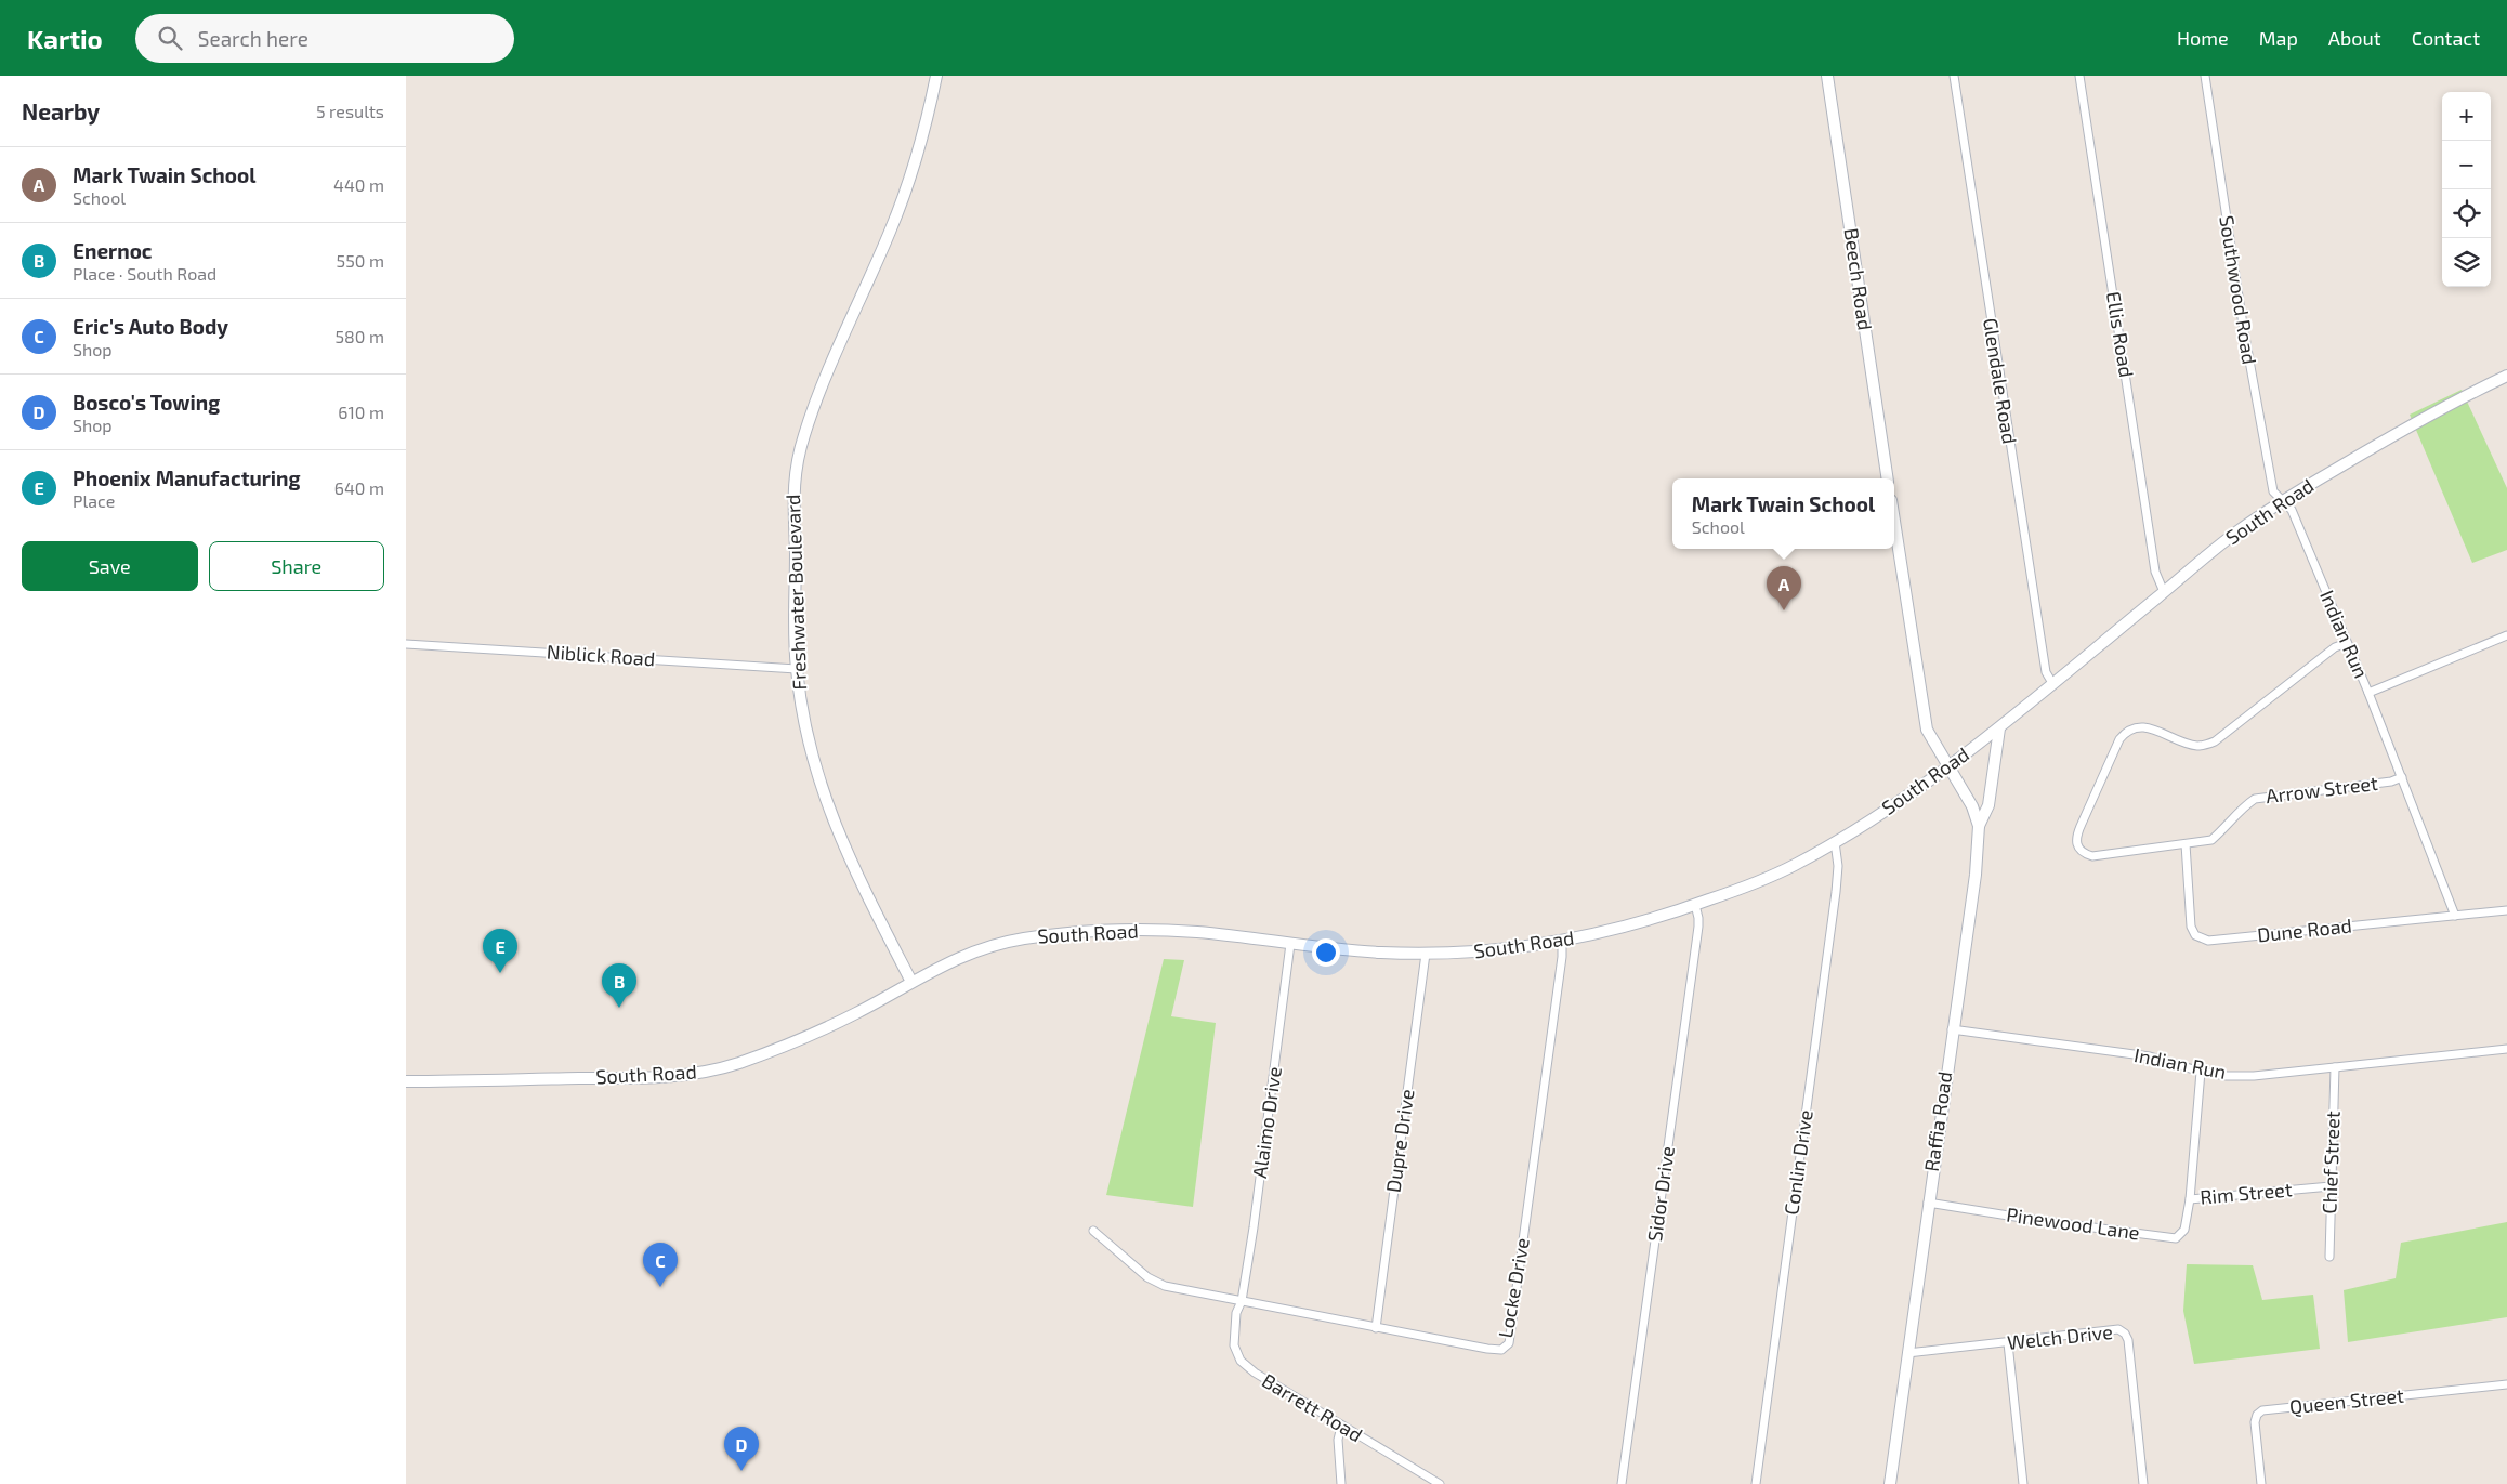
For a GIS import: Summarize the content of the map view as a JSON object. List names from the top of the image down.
{
  "streets": {
    "main road": [
      "Beech Road",
      "South Road",
      "Freshwater Boulevard",
      "Raffia Road"
    ],
    "street": [
      "Southwood Road",
      "Ellis Road",
      "Glendale Road",
      "Indian Run",
      "Niblick Road",
      "Arrow Street",
      "Dune Road",
      "Alaimo Drive",
      "Dupre Drive",
      "Conlin Drive",
      "Chief Street",
      "Sidor Drive",
      "Rim Street",
      "Pinewood Lane",
      "Locke Drive",
      "Welch Drive",
      "Queen Street",
      "Barrett Road"
    ]
  },
  "crossings": [
    ["Southwood Road", "South Road"],
    ["Southwood Road", "Indian Run"],
    ["Ellis Road", "South Road"],
    ["Glendale Road", "South Road"],
    ["South Road", "Freshwater Boulevard"],
    ["South Road", "Indian Run"],
    ["South Road", "Raffia Road"],
    ["South Road", "Alaimo Drive"],
    ["South Road", "Dupre Drive"],
    ["South Road", "Conlin Drive"],
    ["South Road", "Sidor Drive"],
    ["South Road", "Locke Drive"],
    ["Freshwater Boulevard", "Niblick Road"],
    ["Indian Run", "Arrow Street"],
    ["Indian Run", "Raffia Road"],
    ["Indian Run", "Chief Street"],
    ["Indian Run", "Rim Street"],
    ["Arrow Street", "Dune Road"],
    ["Raffia Road", "Pinewood Lane"],
    ["Raffia Road", "Welch Drive"],
    ["Alaimo Drive", "Locke Drive"],
    ["Alaimo Drive", "Barrett Road"],
    ["Dupre Drive", "Locke Drive"],
    ["Chief Street", "Rim Street"],
    ["Rim Street", "Pinewood Lane"],
    ["Locke Drive", "Barrett Road"]
  ],
  "page": {
    "header": "Kartio",
    "search": "Search here",
    "nav": [
      "Home",
      "Map",
      "About",
      "Contact"
    ],
    "heading": ["Nearby", "5 results"],
    "map_buttons": ["+", "−"],
    "list": [
      {
        "mark": "A",
        "name": "Mark Twain School",
        "note": "School",
        "value": "440 m"
      },
      {
        "mark": "B",
        "name": "Enernoc",
        "note": "Place · South Road",
        "value": "550 m"
      },
      {
        "mark": "C",
        "name": "Eric's Auto Body",
        "note": "Shop",
        "value": "580 m"
      },
      {
        "mark": "D",
        "name": "Bosco's Towing",
        "note": "Shop",
        "value": "610 m"
      },
      {
        "mark": "E",
        "name": "Phoenix Manufacturing",
        "note": "Place",
        "value": "640 m"
      }
    ],
    "popup": ["Mark Twain School", "School"],
    "buttons": ["Save", "Share"],
    "pins": [
      "A",
      "E",
      "B",
      "C",
      "D"
    ]
  }
}
